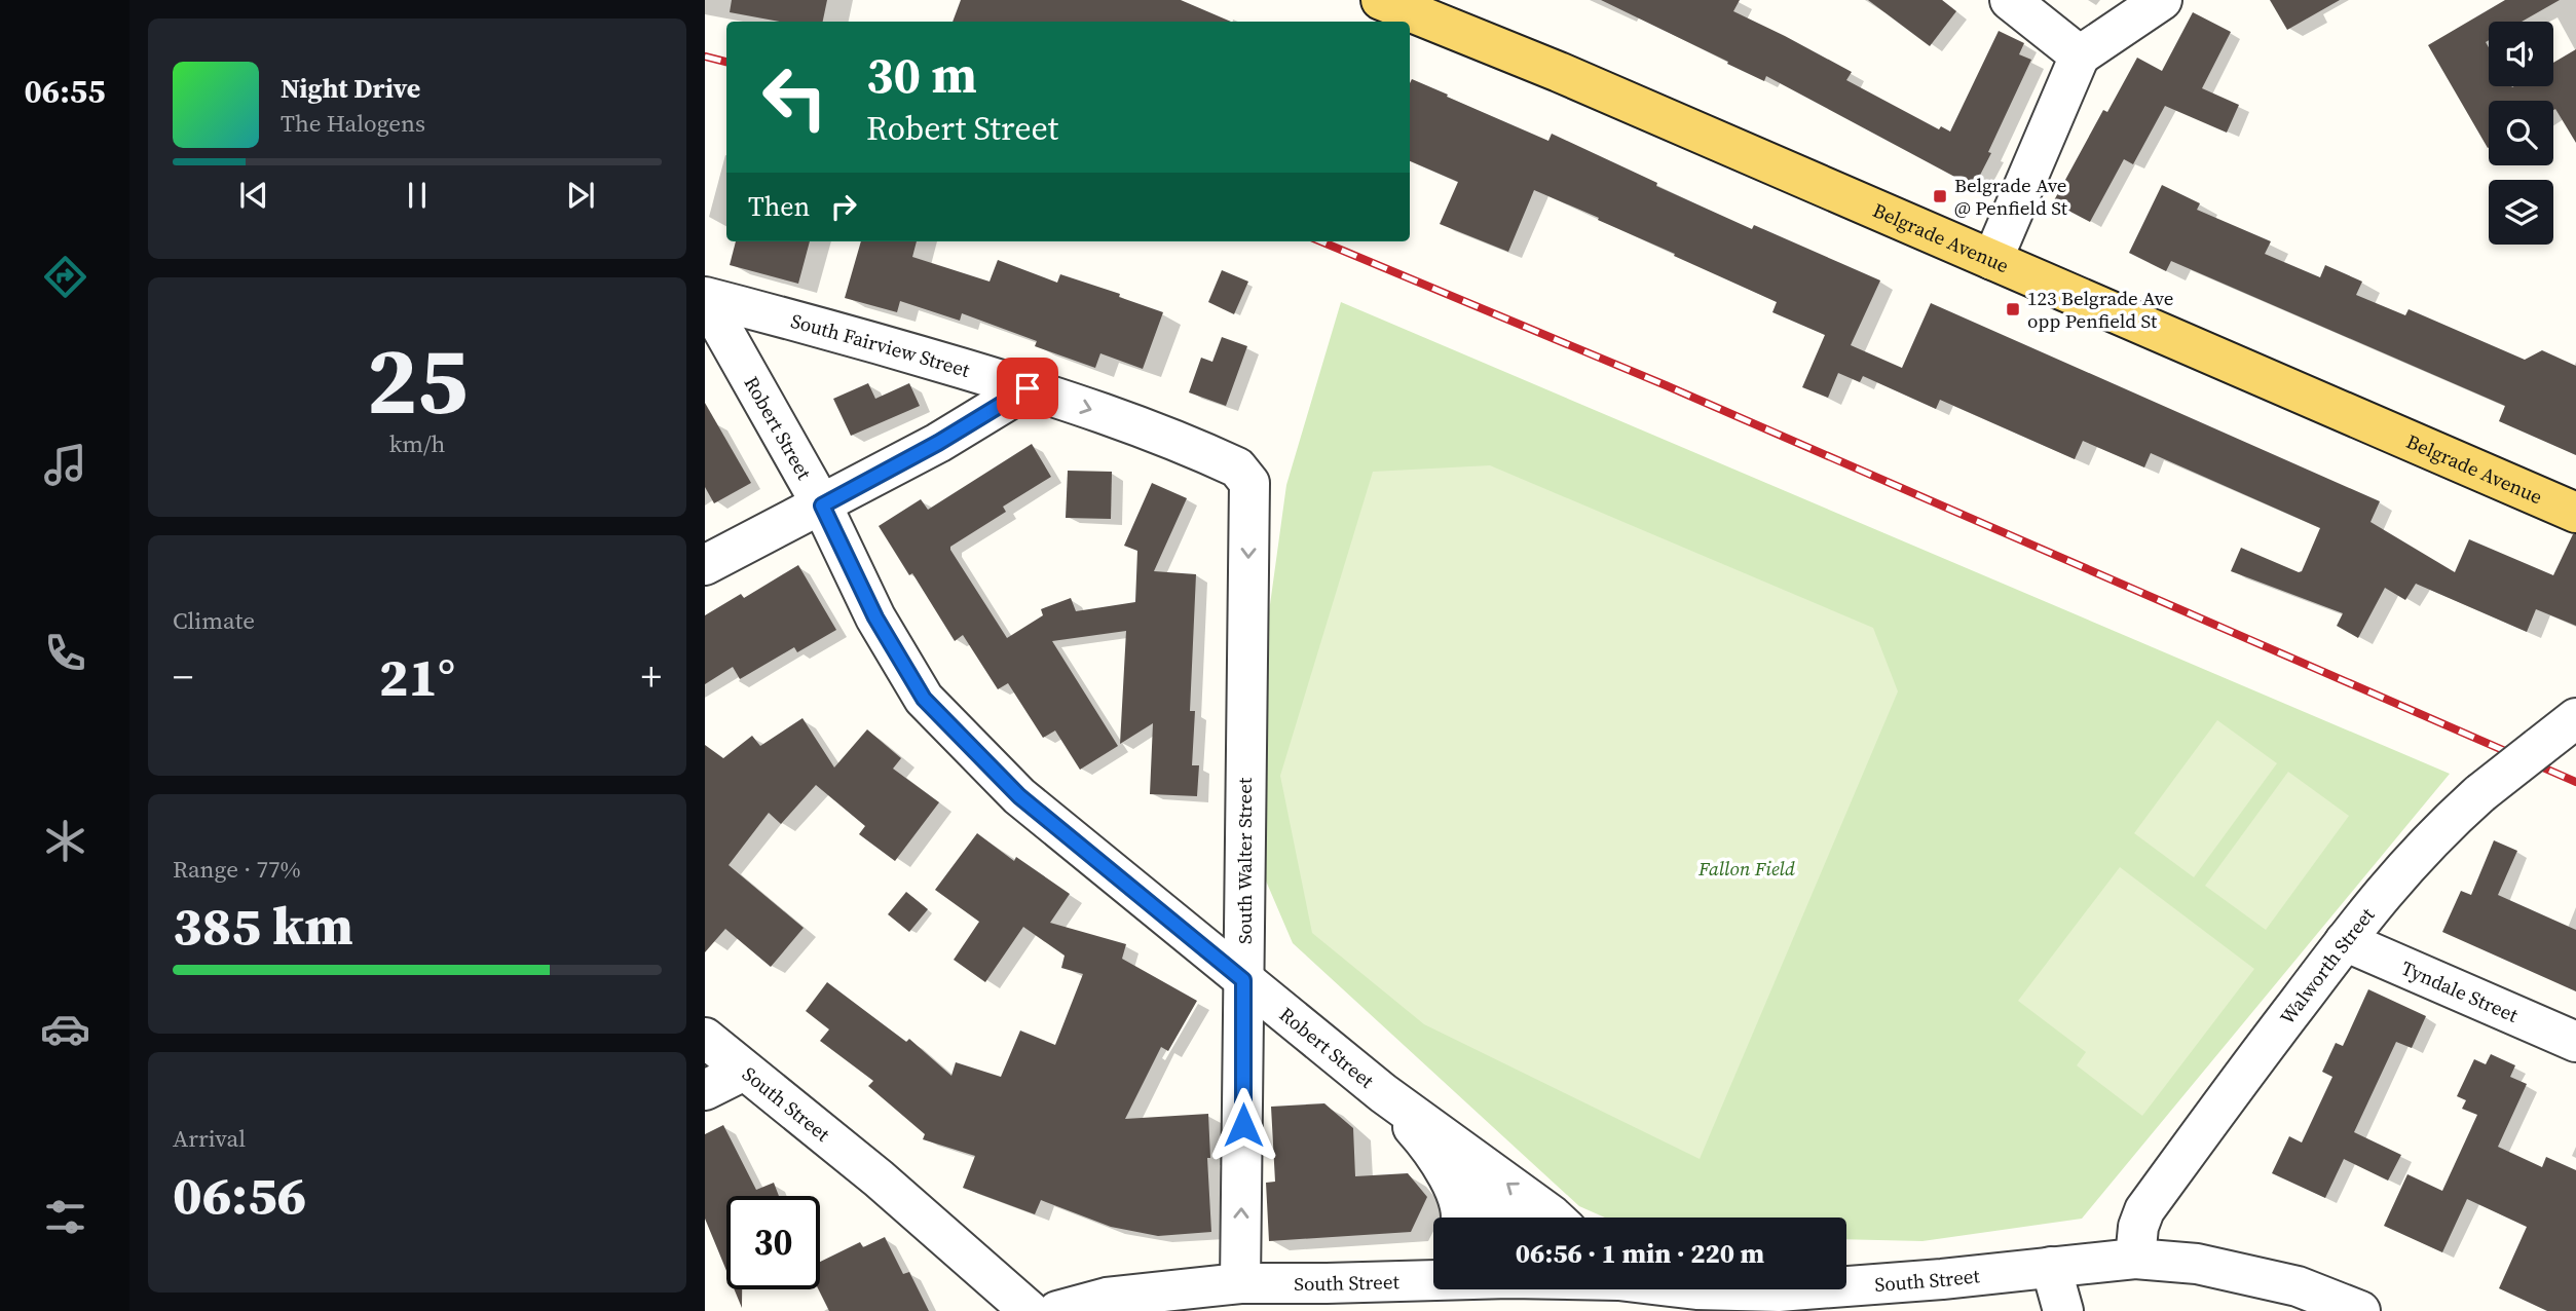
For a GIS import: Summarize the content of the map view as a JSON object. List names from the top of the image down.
{
  "streets": {
    "main road": ["Belgrade Avenue"],
    "street": [
      "South Fairview Street",
      "Robert Street",
      "South Walter Street",
      "Walworth Street",
      "Tyndale Street",
      "South Street"
    ]
  },
  "crossings": [
    ["South Fairview Street", "Robert Street"],
    ["South Fairview Street", "South Walter Street"],
    ["Robert Street", "South Walter Street"],
    ["South Walter Street", "South Street"],
    ["Walworth Street", "Tyndale Street"],
    ["Walworth Street", "South Street"]
  ],
  "one_way": ["South Fairview Street"],
  "parks": ["Fallon Field"],
  "places": {
    "transit": ["Belgrade Ave @ Penfield St", "123 Belgrade Ave opp Penfield St"]
  },
  "page": {
    "tabs": "06:55",
    "turn": ["30 m", "Robert Street"],
    "song": ["Night Drive", "The Halogens"],
    "then": "Then",
    "tile": [
      ["25", "km/h"],
      "Climate",
      ["Range · 77%", "385 km"],
      ["Arrival", "06:56"]
    ],
    "heat": ["−", "21°", "+"],
    "limit": "30",
    "trip": "06:56 · 1 min · 220 m"
  }
}
